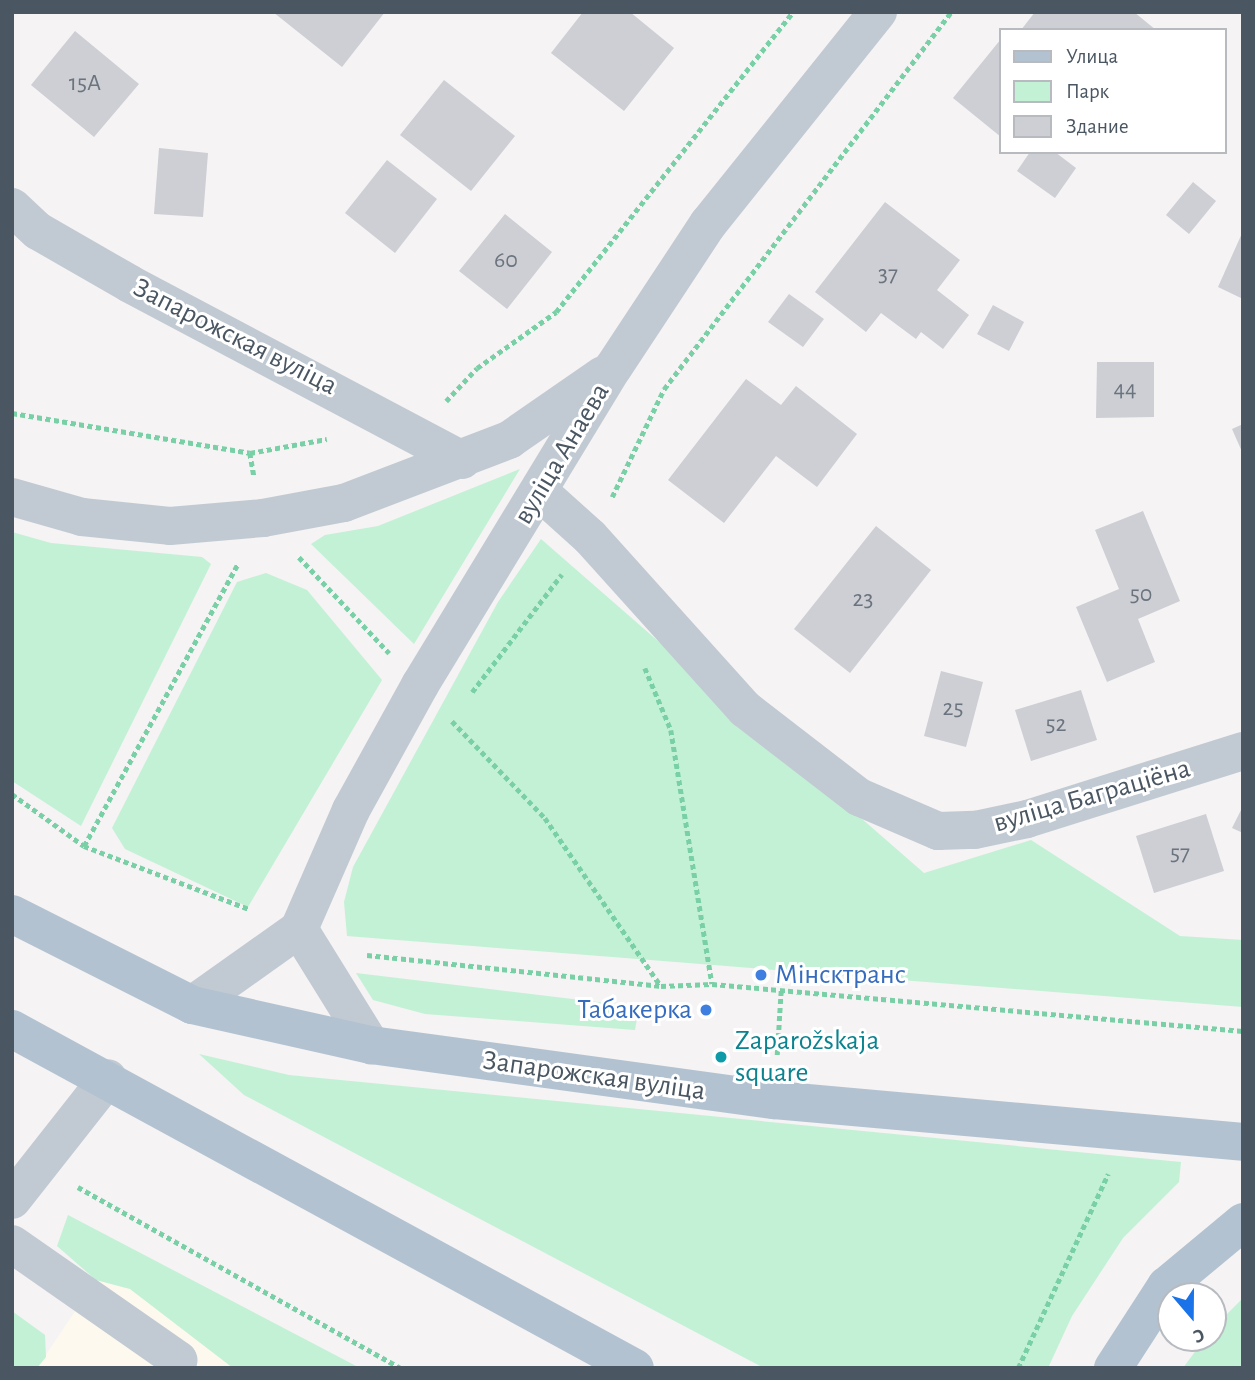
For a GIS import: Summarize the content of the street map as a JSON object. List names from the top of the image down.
{
  "streets": {
    "main road": ["Запарожская вуліца"],
    "street": ["вуліца Анаева", "вуліца Баграціёна"]
  },
  "places": ["Мінсктранс", "Табакерка", "Zaparožskaja square"],
  "house_numbers": [
    "15А",
    "60",
    "37",
    "44",
    "50",
    "23",
    "25",
    "52",
    "57"
  ],
  "legend": ["Улица", "Парк", "Здание"],
  "north": "bottom"
}
